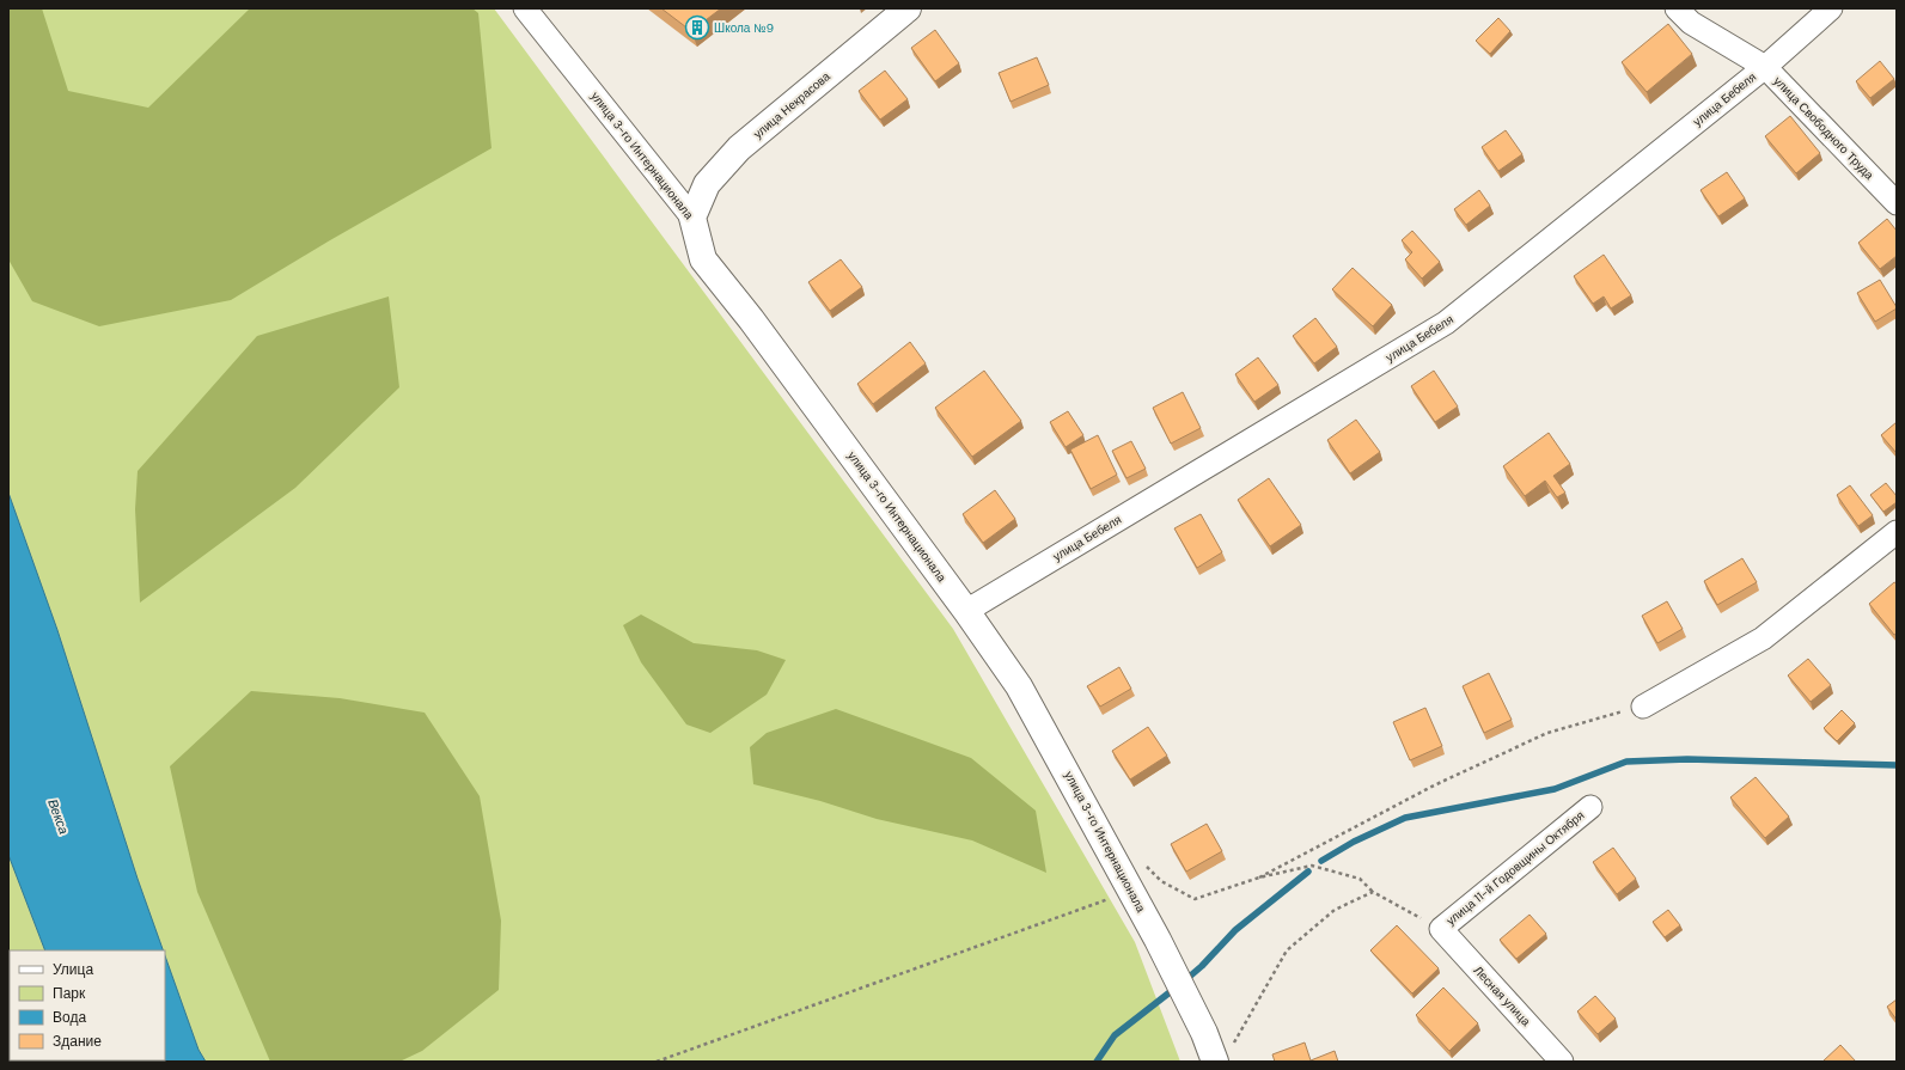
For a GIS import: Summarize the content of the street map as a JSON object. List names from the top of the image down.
{
  "streets": {
    "street": [
      "улица Бебеля",
      "улица Некрасова",
      "улица Свободного Труда",
      "улица 3-го Интернационала",
      "улица 11-й Годовщины Октября",
      "Лесная улица"
    ]
  },
  "crossings": [
    ["улица Бебеля", "улица Свободного Труда"],
    ["улица Бебеля", "улица 3-го Интернационала"],
    ["улица Некрасова", "улица 3-го Интернационала"],
    ["улица 11-й Годовщины Октября", "Лесная улица"]
  ],
  "water": ["Векса"],
  "places": {
    "building": ["Школа №9"]
  },
  "legend": [
    "Улица",
    "Парк",
    "Вода",
    "Здание"
  ]
}
